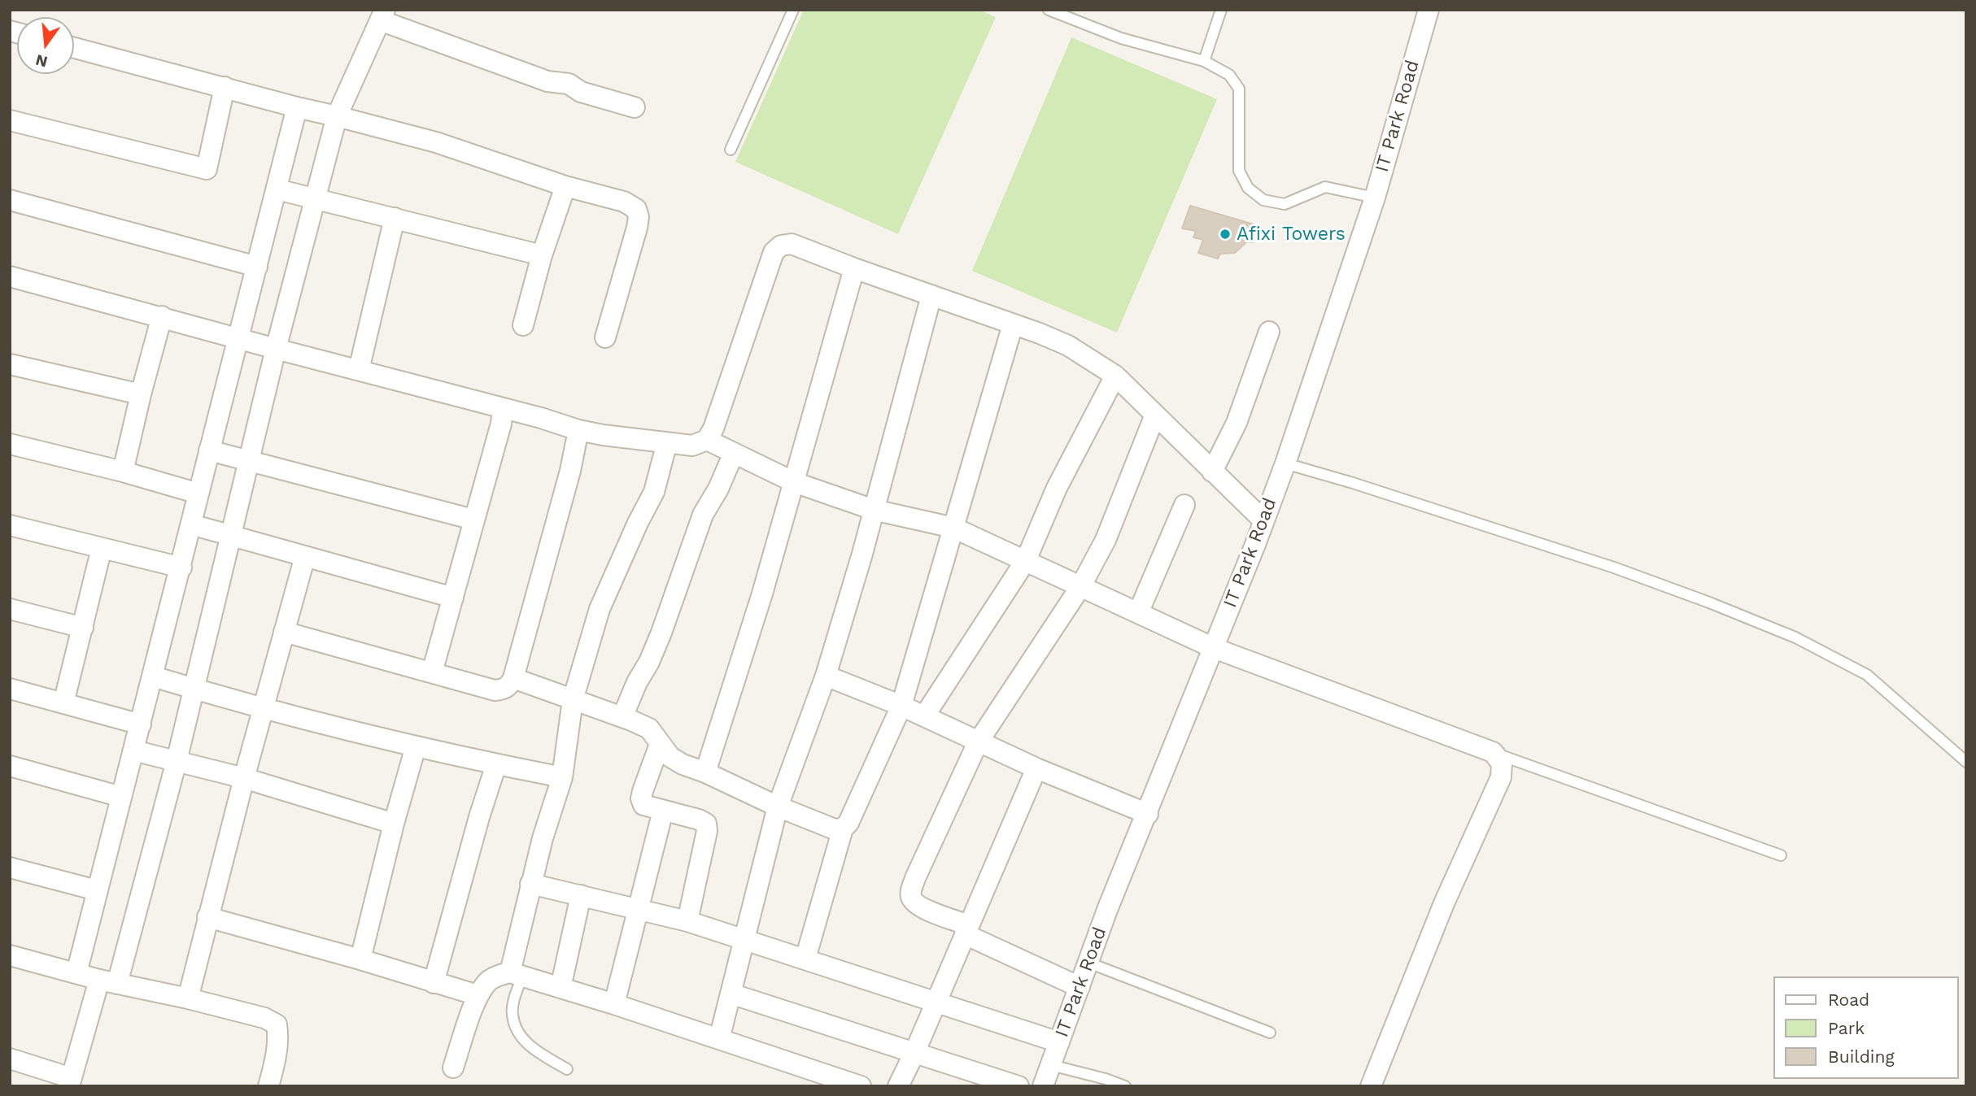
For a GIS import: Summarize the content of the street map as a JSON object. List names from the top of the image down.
{
  "streets": {
    "street": ["IT Park Road"]
  },
  "places": ["Afixi Towers"],
  "legend": ["Road", "Park", "Building"],
  "north": "bottom"
}
